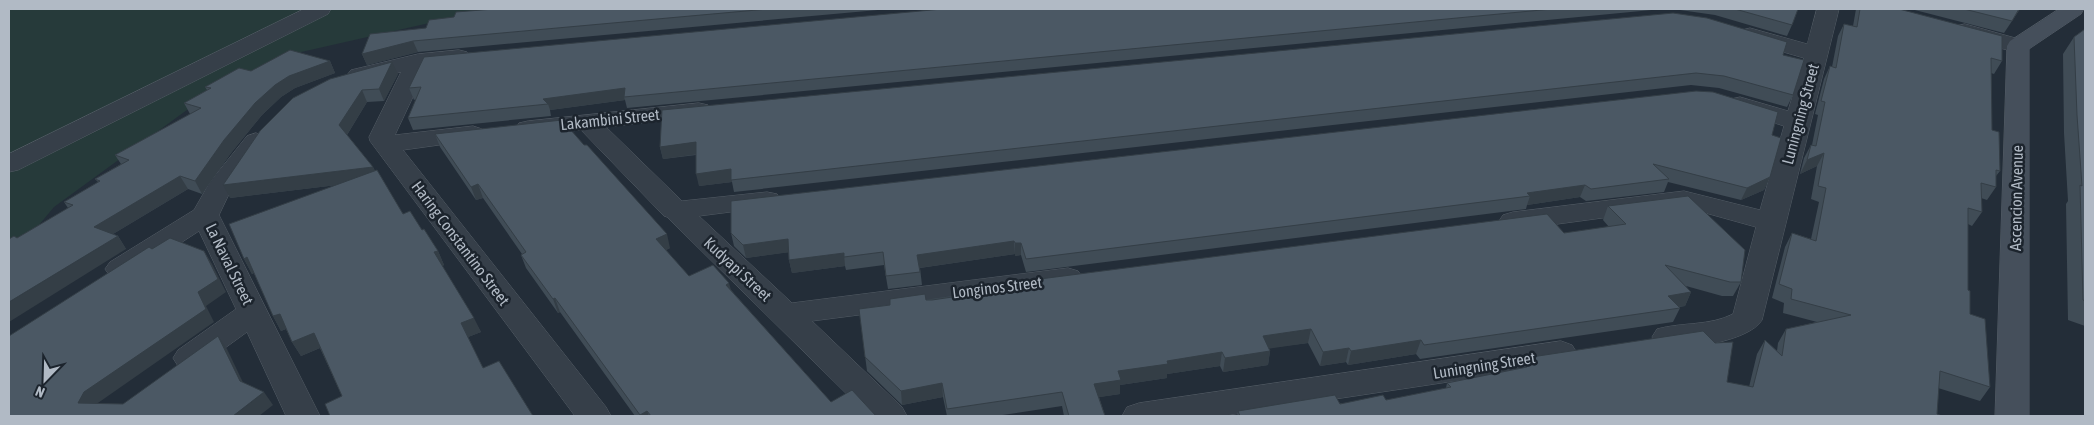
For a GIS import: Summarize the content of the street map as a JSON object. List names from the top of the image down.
{
  "streets": {
    "street": [
      "Luningning Street",
      "Lakambini Street",
      "Ascencion Avenue",
      "Haring Constantino Street",
      "La Naval Street",
      "Kudyapi Street",
      "Longinos Street"
    ]
  },
  "crossings": [
    ["Lakambini Street", "Haring Constantino Street"],
    ["Lakambini Street", "Kudyapi Street"],
    ["Kudyapi Street", "Longinos Street"]
  ],
  "north": "bottom left"
}
